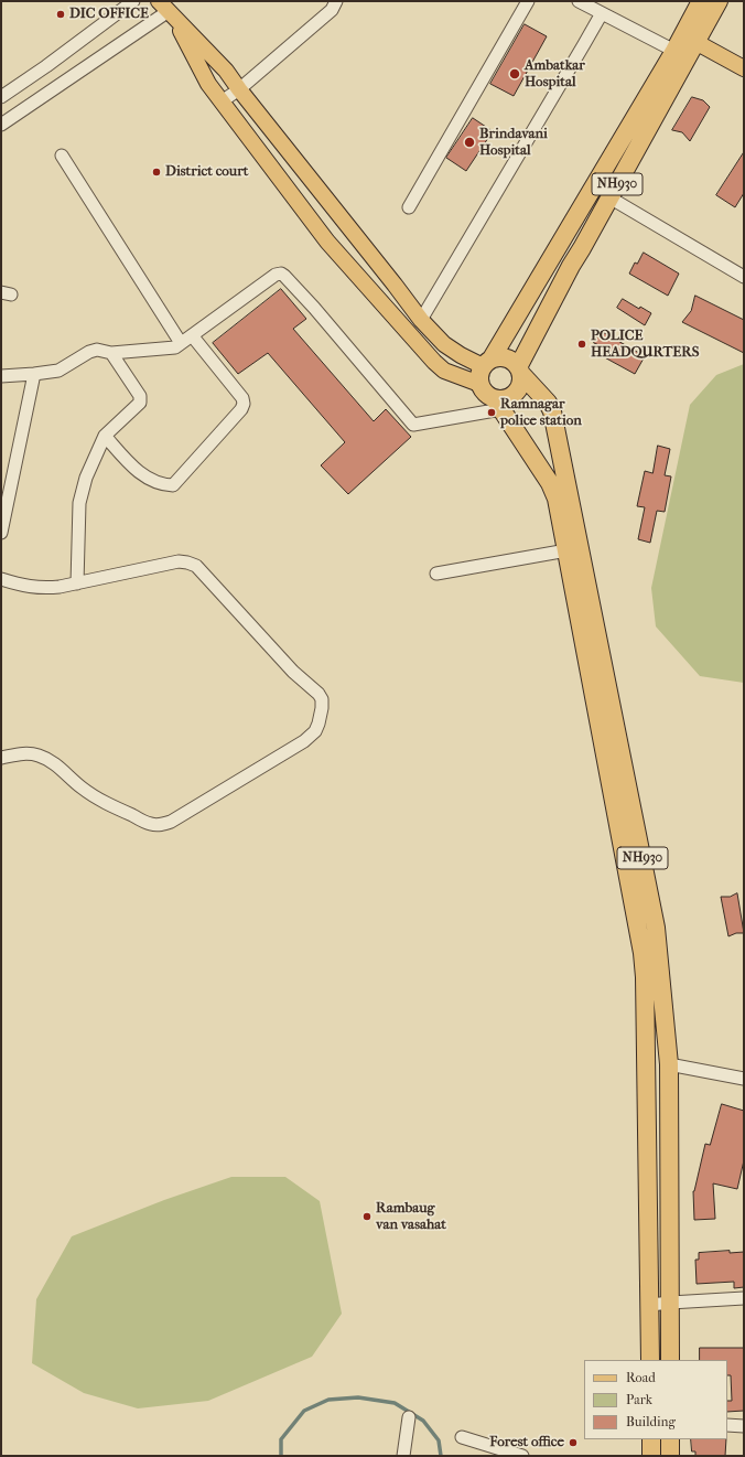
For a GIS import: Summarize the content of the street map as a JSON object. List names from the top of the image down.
{
  "streets": {
    "highway": ["NH930"]
  },
  "places": [
    "DIC OFFICE",
    "Ambatkar Hospital",
    "Brindavani Hospital",
    "District court",
    "POLICE HEADQURTERS",
    "Ramnagar police station",
    "Rambaug van vasahat",
    "Forest office"
  ],
  "legend": ["Road", "Park", "Building"]
}
